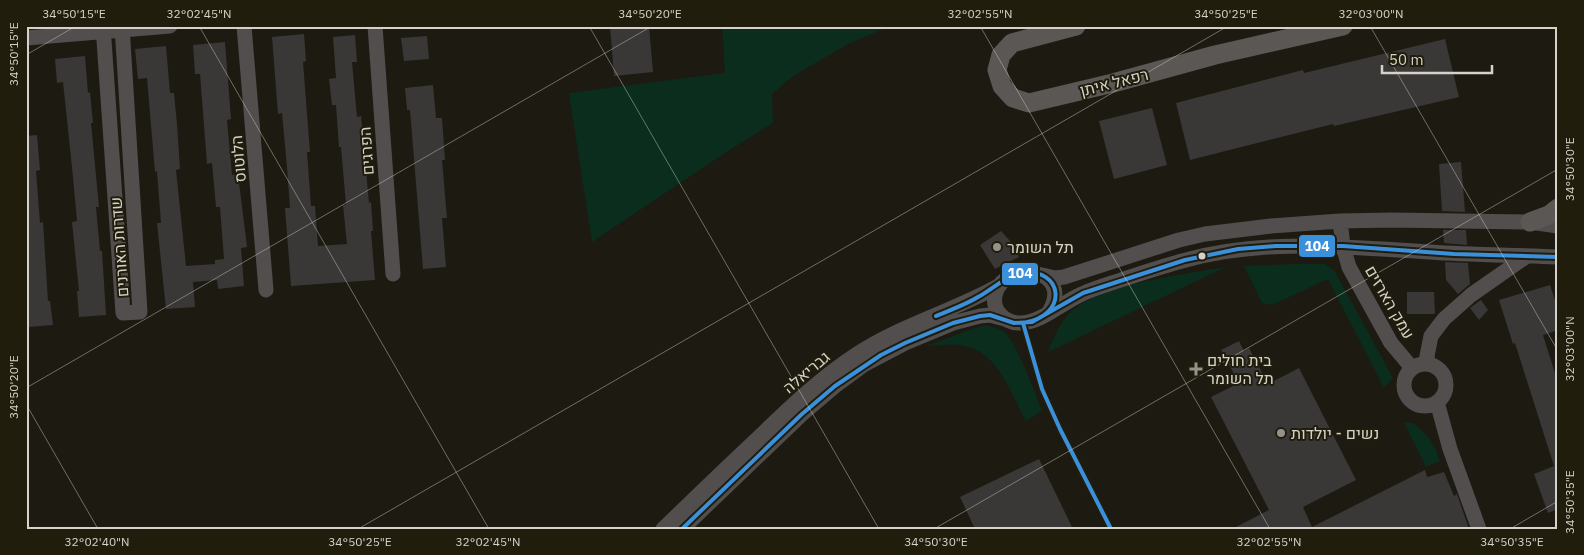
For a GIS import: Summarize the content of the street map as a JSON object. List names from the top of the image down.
{
  "streets": {
    "main road": ["רפאל איתן"],
    "street": [
      "הפרגים",
      "הלוטוס",
      "שדרות האורנים",
      "עמק הארזים",
      "גבריאלה"
    ]
  },
  "places": {
    "other": ["תל השומר", "נשים - יולדות"],
    "health": ["בית חולים תל השומר"]
  },
  "lines": ["transit line 104"],
  "scale_bar": "50 m",
  "coordinates": [
    "34°50'15\"E",
    "32°02'45\"N",
    "34°50'20\"E",
    "32°02'55\"N",
    "34°50'25\"E",
    "32°03'00\"N",
    "34°50'30\"E",
    "34°50'35\"E",
    "32°02'40\"N"
  ]
}
